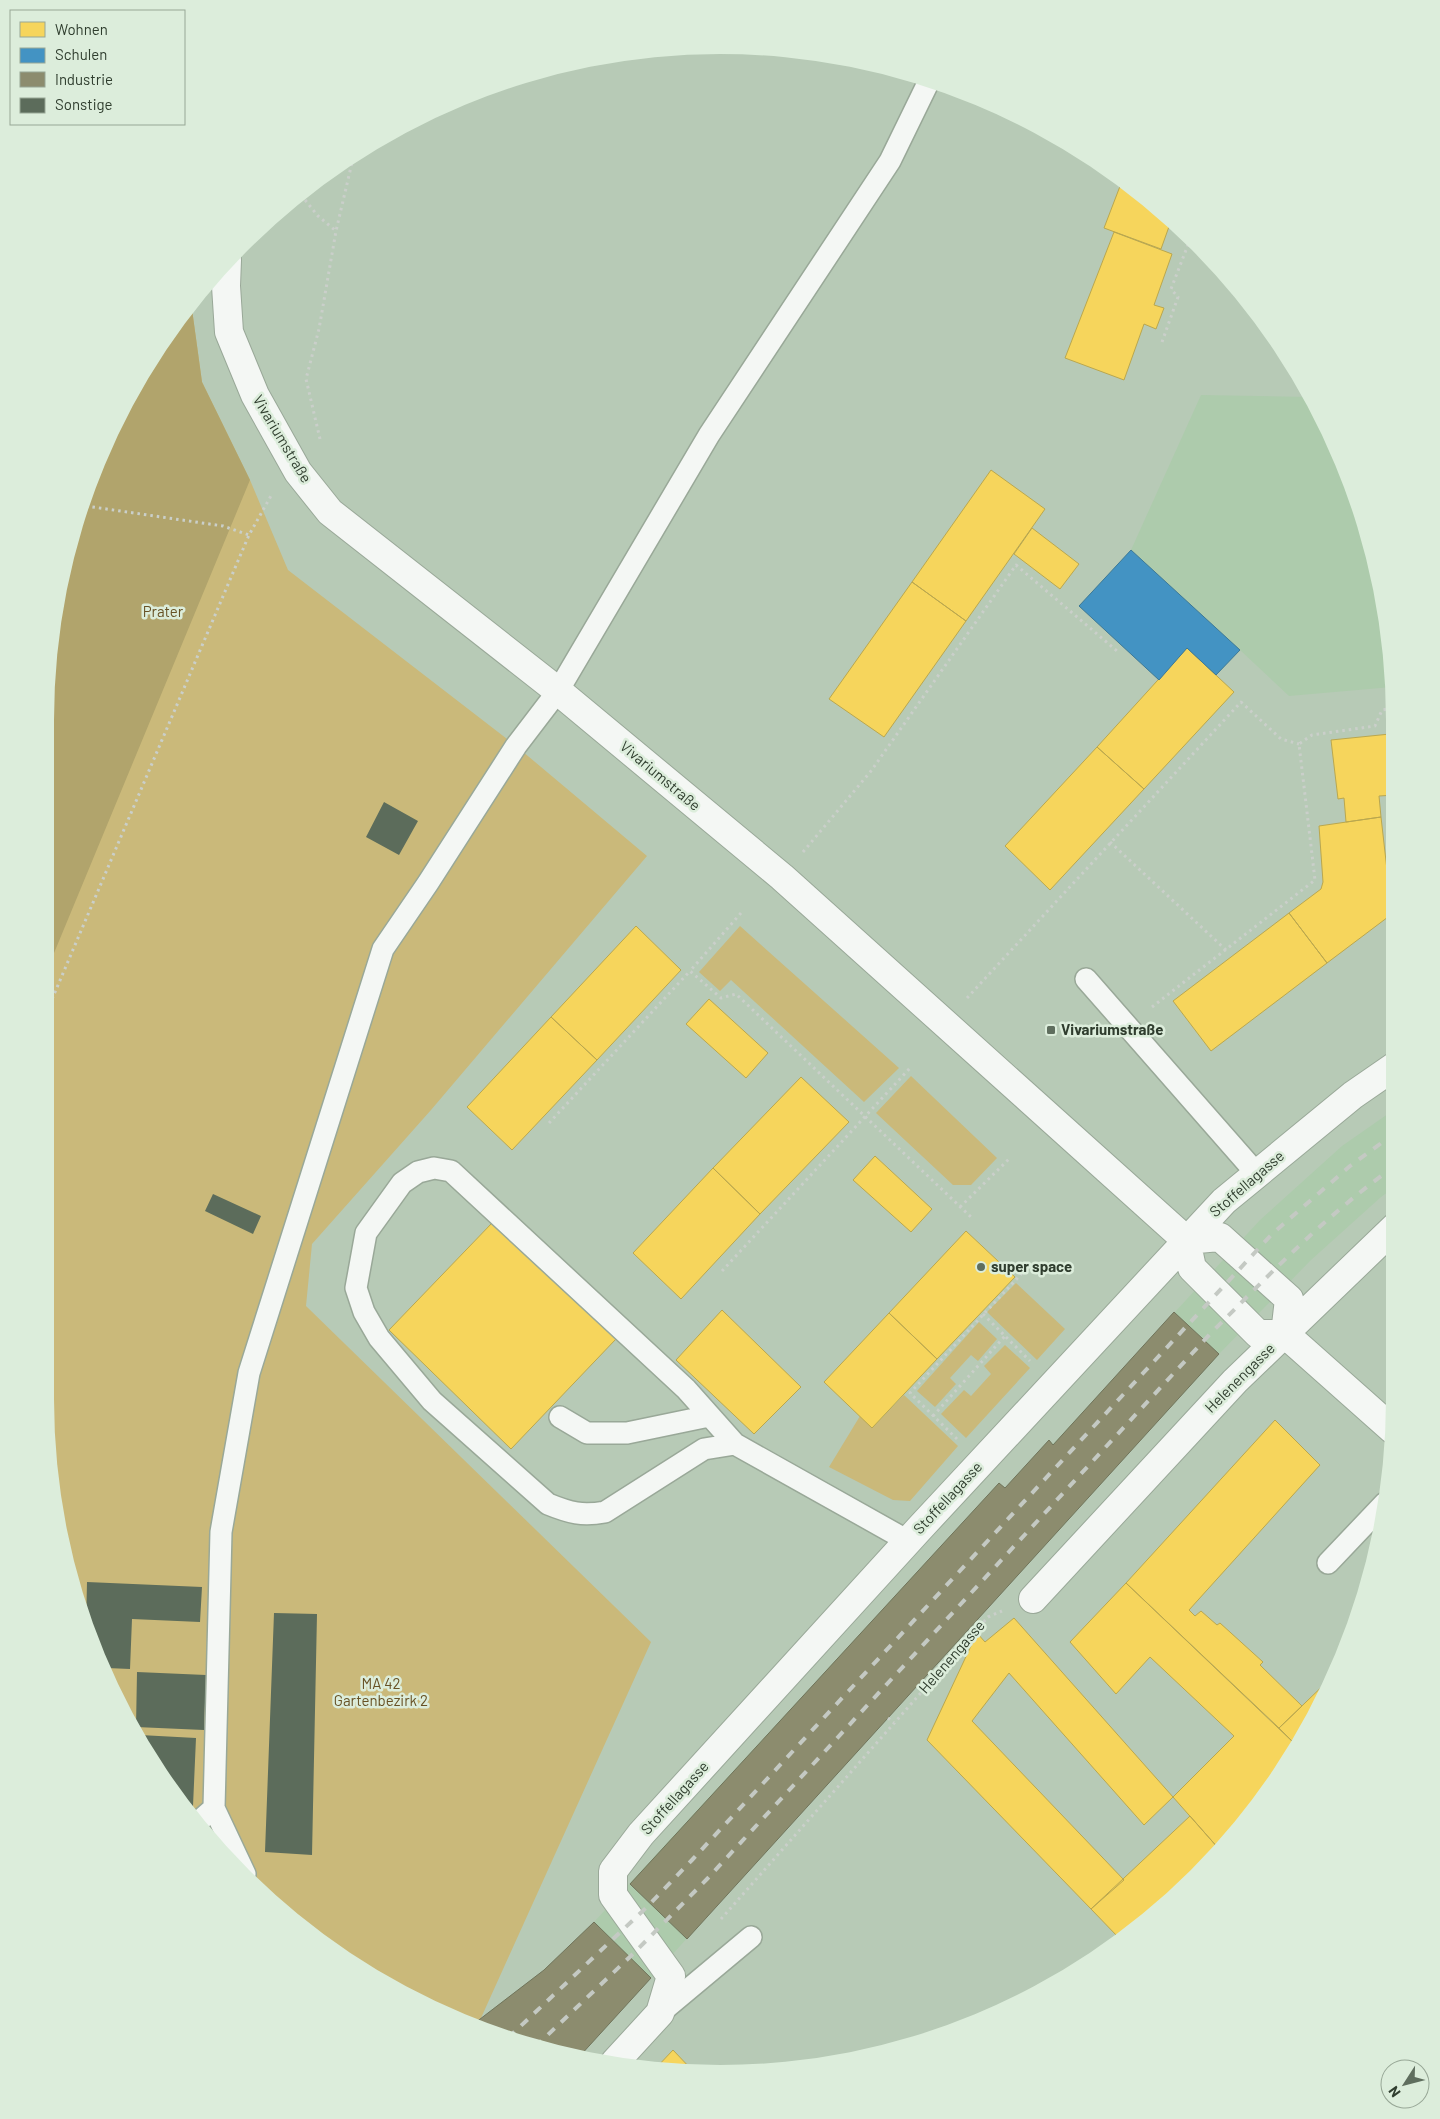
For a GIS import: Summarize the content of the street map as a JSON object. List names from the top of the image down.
{
  "streets": {
    "street": ["Vivariumstraße", "Stoffellagasse", "Helenengasse"]
  },
  "crossings": [
    ["Vivariumstraße", "Stoffellagasse"]
  ],
  "parks": ["Prater", "MA 42 Gartenbezirk 2"],
  "places": {
    "transit": ["Vivariumstraße"],
    "other": ["super space"]
  },
  "legend": [
    "Wohnen",
    "Schulen",
    "Industrie",
    "Sonstige"
  ],
  "north": "bottom left"
}
